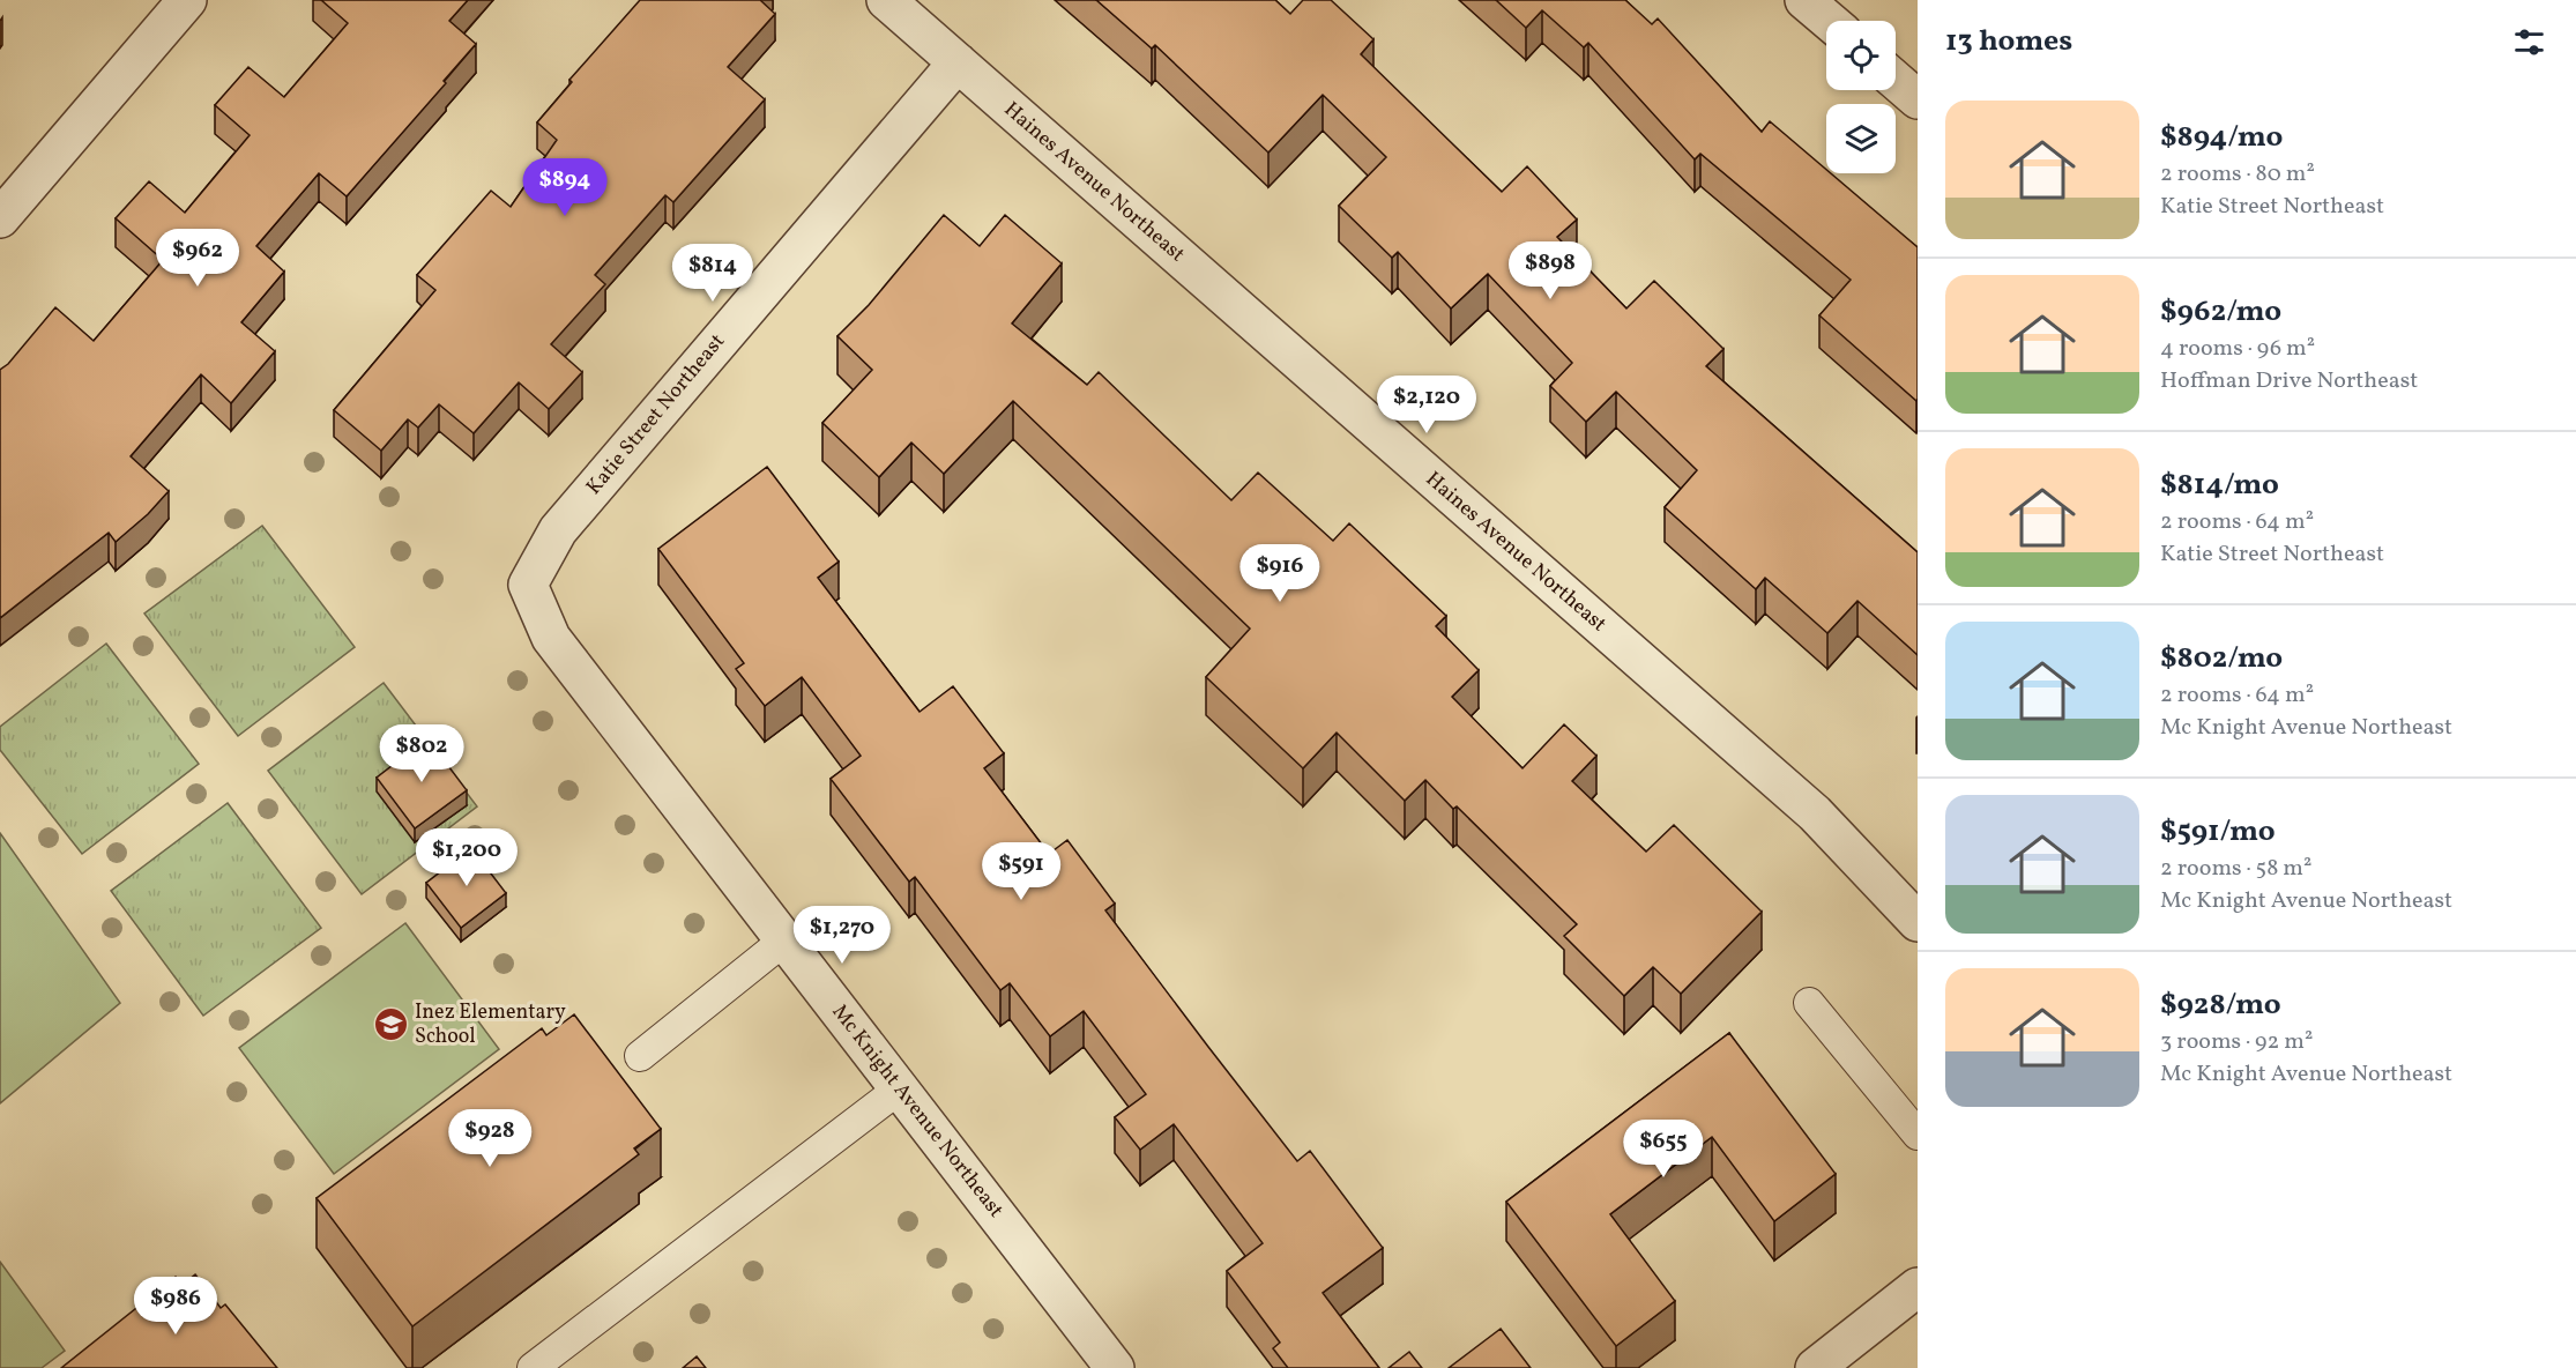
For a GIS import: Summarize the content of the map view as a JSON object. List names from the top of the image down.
{
  "streets": {
    "street": ["Haines Avenue Northeast", "Katie Street Northeast", "Mc Knight Avenue Northeast"]
  },
  "crossings": [
    ["Haines Avenue Northeast", "Katie Street Northeast"],
    ["Katie Street Northeast", "Mc Knight Avenue Northeast"]
  ],
  "places": {
    "school or university": ["Inez Elementary School"]
  },
  "page": {
    "heading": "13 homes",
    "list": [
      {
        "name": "$894/mo",
        "note": "2 rooms · 80 m² · Katie Street Northeast"
      },
      {
        "name": "$962/mo",
        "note": "4 rooms · 96 m² · Hoffman Drive Northeast"
      },
      {
        "name": "$814/mo",
        "note": "2 rooms · 64 m² · Katie Street Northeast"
      },
      {
        "name": "$802/mo",
        "note": "2 rooms · 64 m² · Mc Knight Avenue Northeast"
      },
      {
        "name": "$591/mo",
        "note": "2 rooms · 58 m² · Mc Knight Avenue Northeast"
      },
      {
        "name": "$928/mo",
        "note": "3 rooms · 92 m² · Mc Knight Avenue Northeast"
      }
    ],
    "price": [
      "$894",
      "$962",
      "$898",
      "$814",
      "$2,120",
      "$916",
      "$802",
      "$1,200",
      "$591",
      "$1,270",
      "$928",
      "$655",
      "$986"
    ]
  }
}
